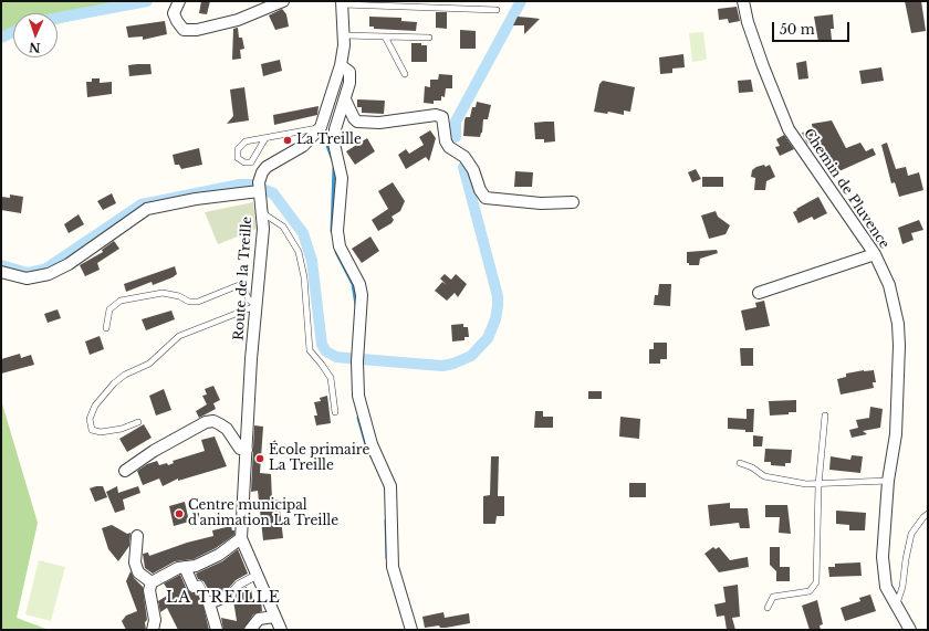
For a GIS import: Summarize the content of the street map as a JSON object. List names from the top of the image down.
{
  "streets": {
    "street": ["Chemin de Pluvence", "Route de la Treille"]
  },
  "districts": ["LA TREILLE"],
  "places": ["La Treille", "École primaire La Treille", "Centre municipal d'animation La Treille"],
  "scale_bar": "50 m",
  "north": "bottom"
}
